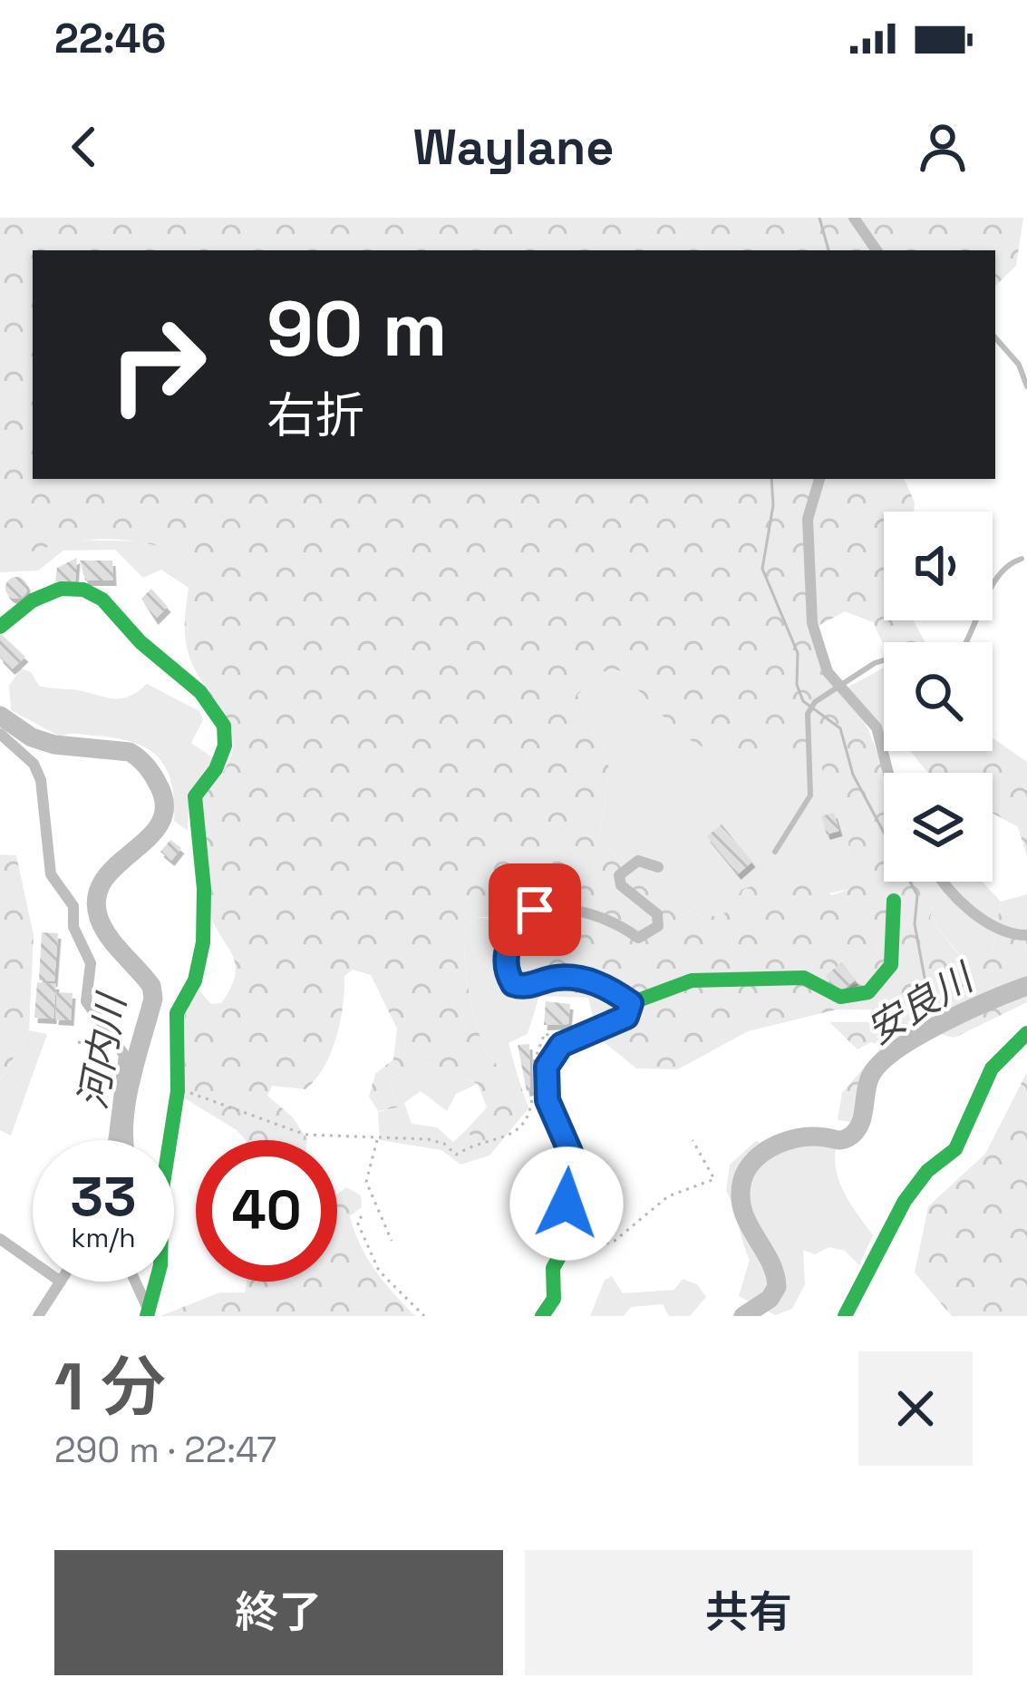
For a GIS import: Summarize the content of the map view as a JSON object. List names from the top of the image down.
{
  "water": ["安良川", "河内川"],
  "page": {
    "status": "22:46",
    "header": "Waylane",
    "turn": ["90 m", "右折"],
    "speed": "33 km/h",
    "limit": "40",
    "heading": ["1 分", "290 m · 22:47"],
    "buttons": ["終了", "共有"]
  }
}
